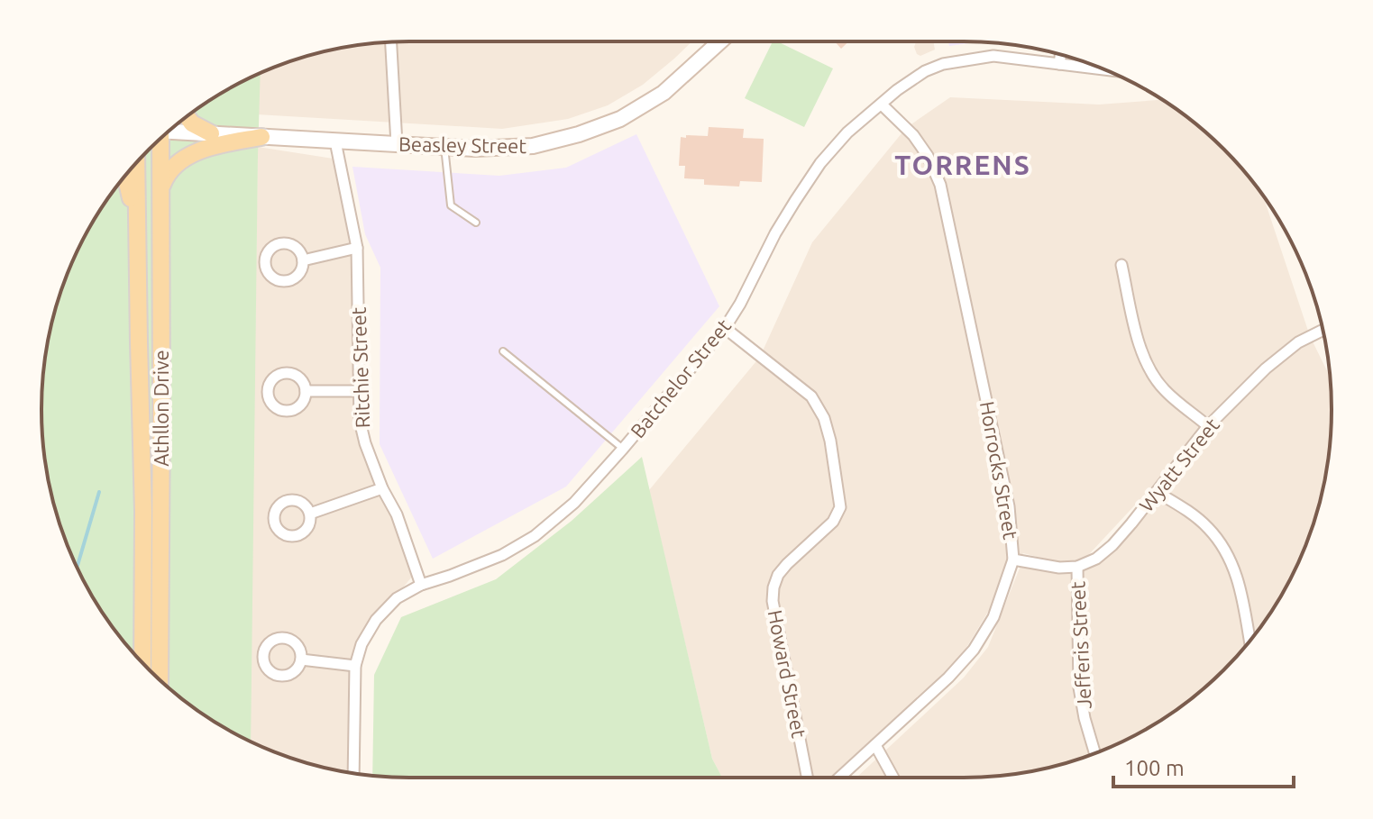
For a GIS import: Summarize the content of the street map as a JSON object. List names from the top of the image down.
{
  "streets": {
    "main road": ["Beasley Street", "Athllon Drive"],
    "street": [
      "Ritchie Street",
      "Batchelor Street",
      "Wyatt Street",
      "Horrocks Street",
      "Jefferis Street",
      "Howard Street"
    ]
  },
  "crossings": [
    ["Beasley Street", "Ritchie Street"],
    ["Ritchie Street", "Batchelor Street"],
    ["Batchelor Street", "Horrocks Street"],
    ["Batchelor Street", "Howard Street"],
    ["Wyatt Street", "Jefferis Street"]
  ],
  "districts": ["TORRENS"],
  "scale_bar": "100 m"
}
